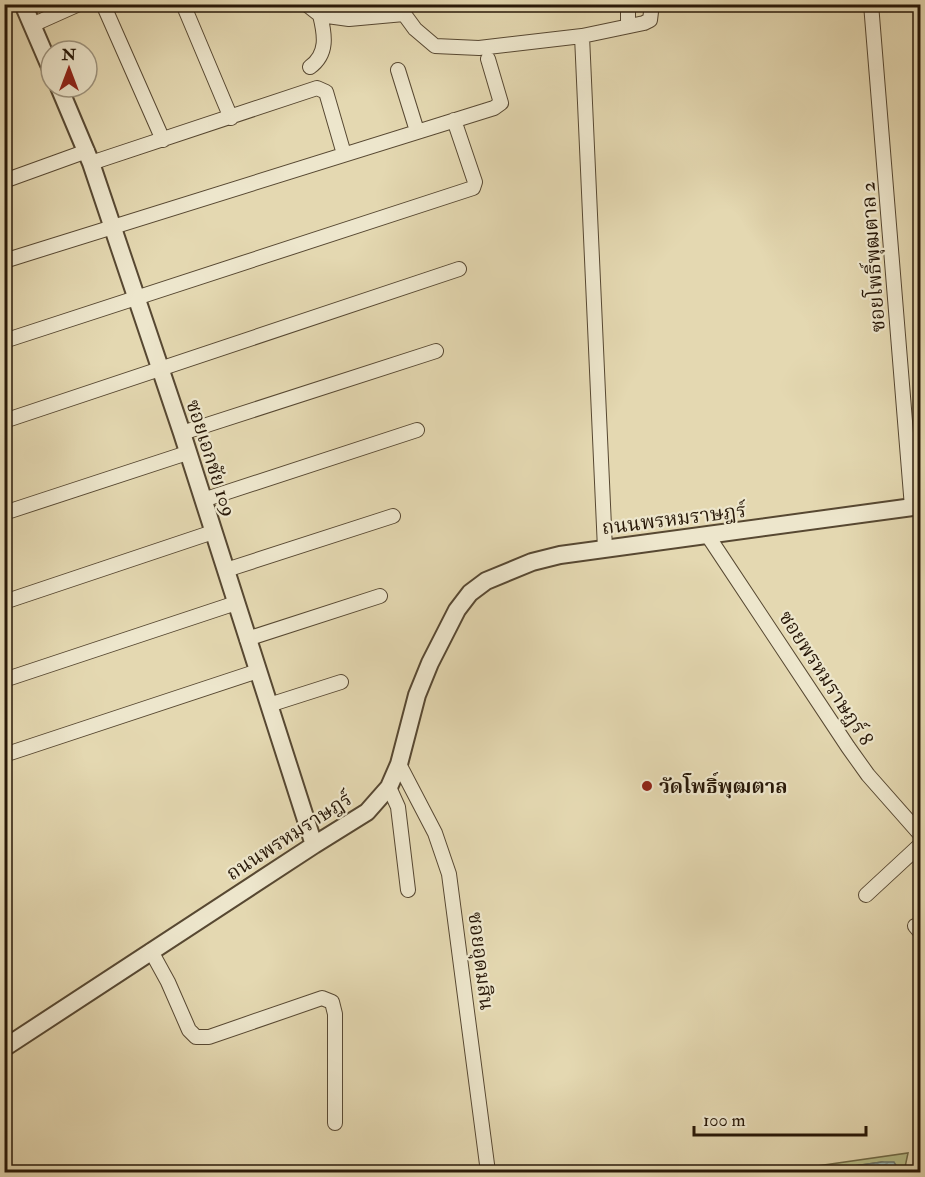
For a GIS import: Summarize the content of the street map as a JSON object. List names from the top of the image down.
{
  "streets": {
    "street": [
      "ซอยโพธิ์พุฒตาล 2",
      "ซอยเอกชัย 109",
      "ถนนพรหมราษฎร์",
      "ซอยพรหมราษฎร์ 8",
      "ซอยอุดมสิน"
    ]
  },
  "crossings": [
    ["ซอยโพธิ์พุฒตาล 2", "ถนนพรหมราษฎร์"],
    ["ซอยเอกชัย 109", "ถนนพรหมราษฎร์"],
    ["ถนนพรหมราษฎร์", "ซอยพรหมราษฎร์ 8"],
    ["ถนนพรหมราษฎร์", "ซอยอุดมสิน"]
  ],
  "places": ["วัดโพธิ์พุฒตาล"],
  "scale_bar": "100 m",
  "north": "top"
}
